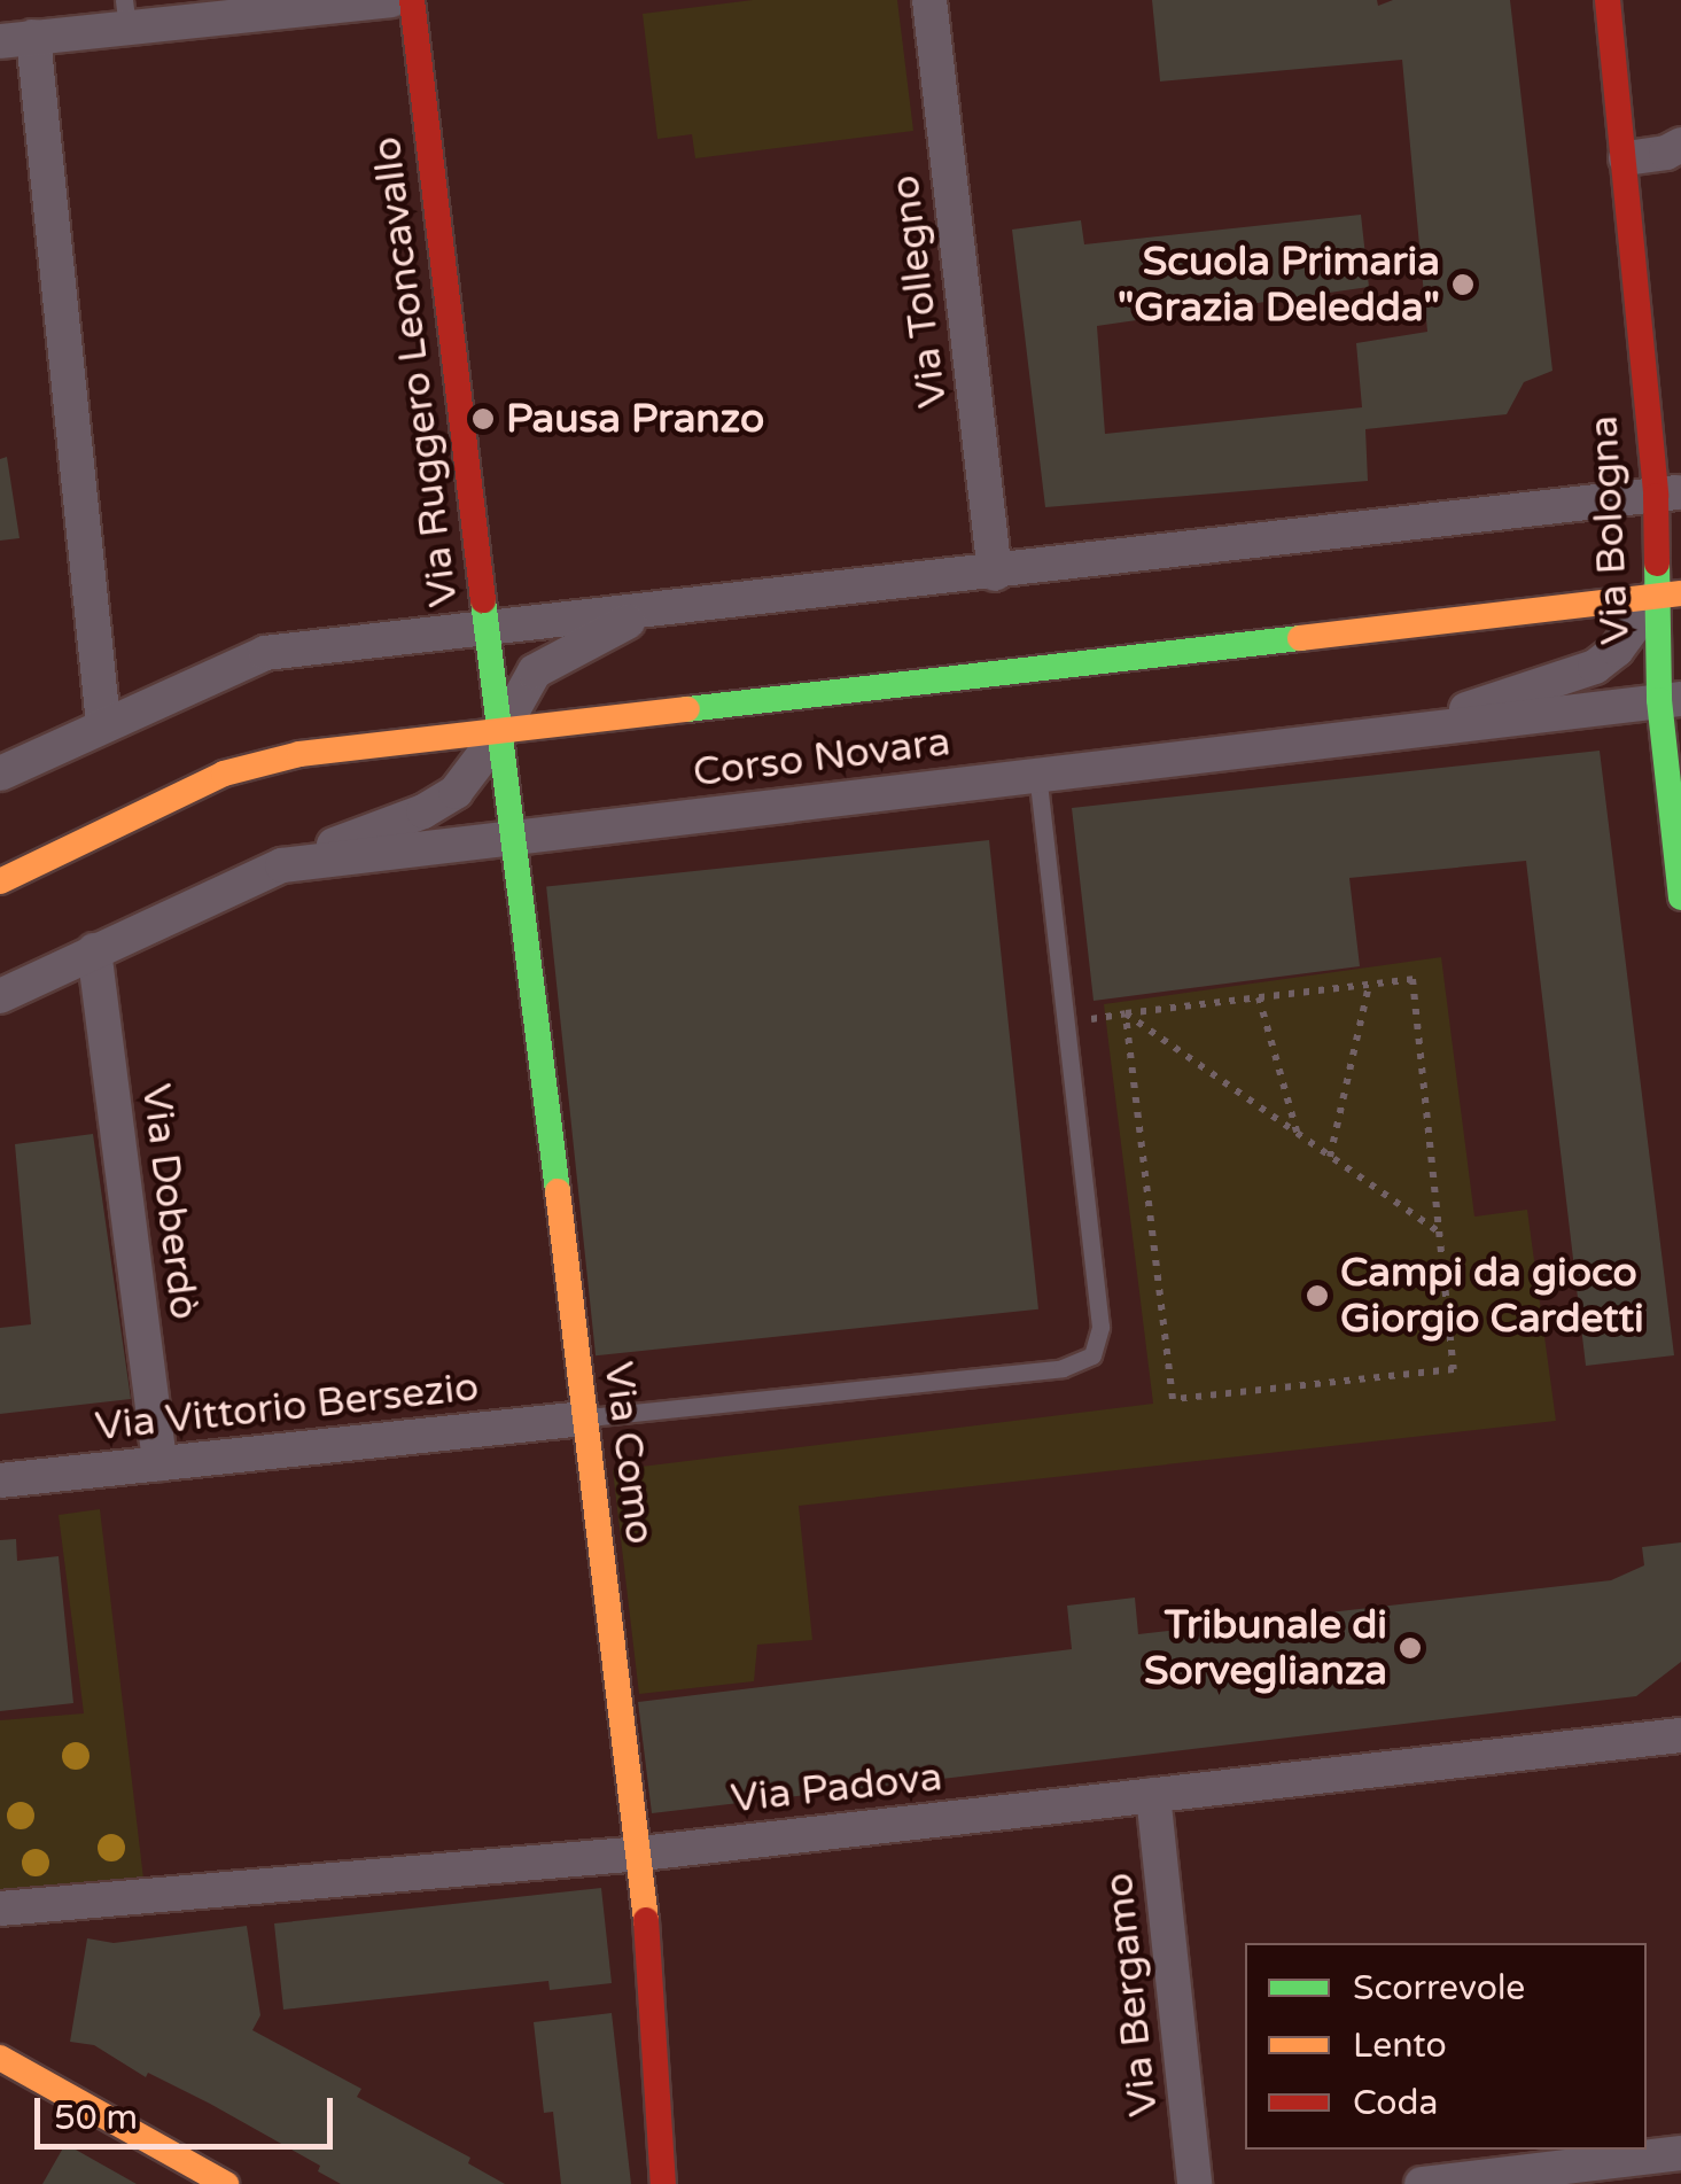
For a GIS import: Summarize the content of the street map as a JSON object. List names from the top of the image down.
{
  "streets": {
    "main road": [
      "Via Ruggero Leoncavallo",
      "Via Bologna",
      "Corso Novara",
      "Via Como"
    ],
    "street": [
      "Via Tollegno",
      "Via Doberdò",
      "Via Vittorio Bersezio",
      "Via Padova",
      "Via Bergamo"
    ]
  },
  "crossings": [
    ["Via Ruggero Leoncavallo", "Corso Novara"],
    ["Via Ruggero Leoncavallo", "Via Como"],
    ["Via Bologna", "Corso Novara"],
    ["Corso Novara", "Via Doberdò"],
    ["Corso Novara", "Via Como"],
    ["Via Doberdò", "Via Vittorio Bersezio"],
    ["Via Vittorio Bersezio", "Via Como"],
    ["Via Como", "Via Padova"],
    ["Via Padova", "Via Bergamo"]
  ],
  "places": [
    "Scuola Primaria \"Grazia Deledda\"",
    "Pausa Pranzo",
    "Campi da gioco Giorgio Cardetti",
    "Tribunale di Sorveglianza"
  ],
  "legend": ["Scorrevole", "Lento", "Coda"],
  "scale_bar": "50 m"
}
